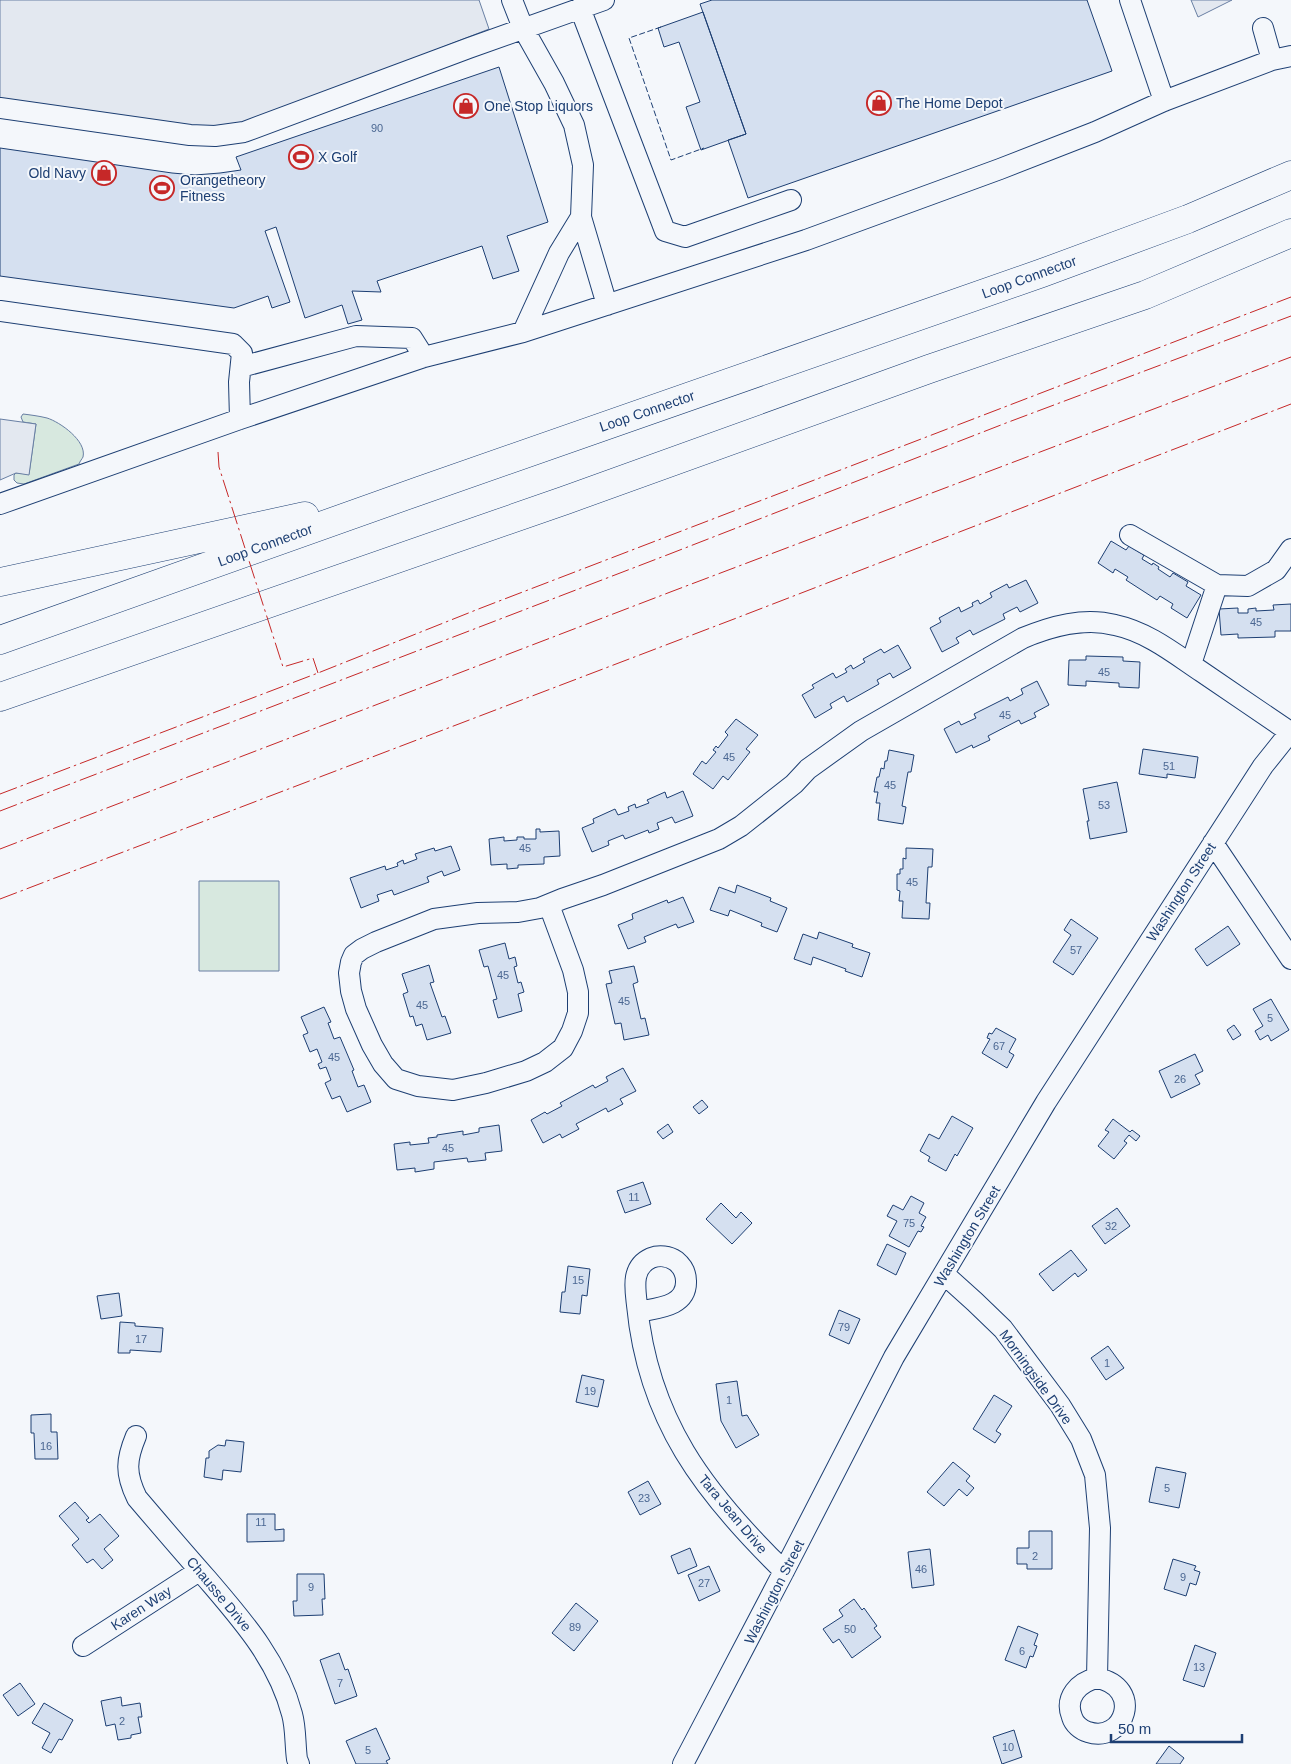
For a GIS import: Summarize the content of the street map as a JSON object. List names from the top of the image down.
{
  "streets": {
    "highway": ["Loop Connector"],
    "street": [
      "Washington Street",
      "Morningside Drive",
      "Tara Jean Drive",
      "Chausse Drive",
      "Karen Way"
    ]
  },
  "crossings": [
    ["Washington Street", "Morningside Drive"],
    ["Washington Street", "Tara Jean Drive"],
    ["Chausse Drive", "Karen Way"]
  ],
  "places": {
    "shop": ["The Home Depot", "One Stop Liquors", "Old Navy"],
    "sports": ["X Golf", "Orangetheory Fitness"]
  },
  "house_numbers": [
    "90",
    "45",
    "45",
    "45",
    "45",
    "51",
    "45",
    "53",
    "45",
    "45",
    "57",
    "45",
    "45",
    "45",
    "5",
    "67",
    "45",
    "26",
    "45",
    "11",
    "75",
    "32",
    "15",
    "79",
    "17",
    "1",
    "19",
    "1",
    "16",
    "5",
    "23",
    "11",
    "2",
    "46",
    "9",
    "27",
    "9",
    "89",
    "50",
    "6",
    "13",
    "7",
    "2",
    "10",
    "5"
  ],
  "scale_bar": "50 m"
}
